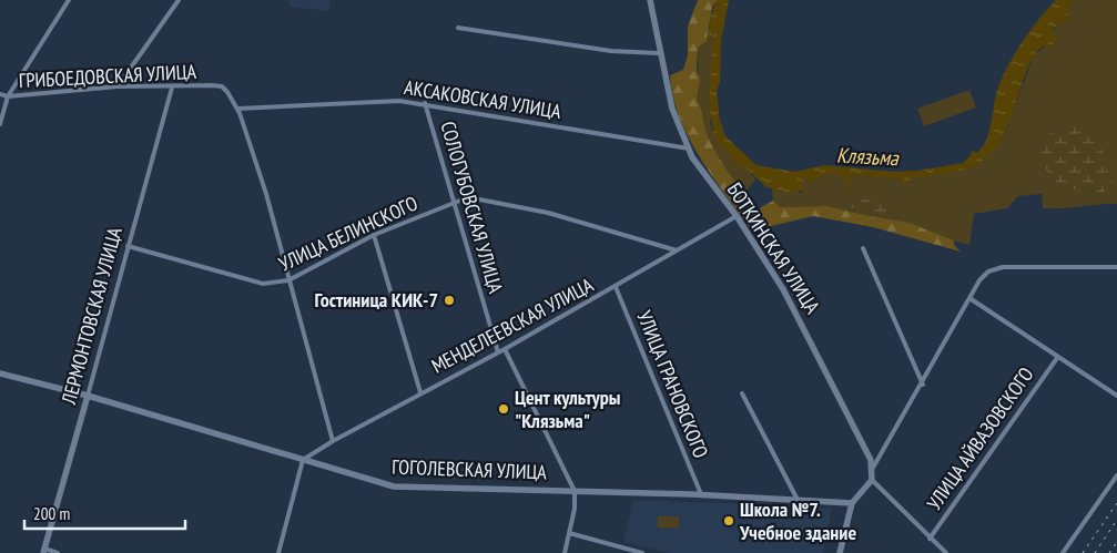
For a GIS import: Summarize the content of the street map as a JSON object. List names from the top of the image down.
{
  "streets": {
    "street": [
      "ГРИБОЕДОВСКАЯ УЛИЦА",
      "АКСАКОВСКАЯ УЛИЦА",
      "СОЛОГУБОВСКАЯ УЛИЦА",
      "УЛИЦА БЕЛИНСКОГО",
      "БОТКИНСКАЯ УЛИЦА",
      "ЛЕРМОНТОВСКАЯ УЛИЦА",
      "МЕНДЕЛЕЕВСКАЯ УЛИЦА",
      "УЛИЦА ГРАНОВСКОГО",
      "УЛИЦА АЙВАЗОВСКОГО",
      "ГОГОЛЕВСКАЯ УЛИЦА"
    ]
  },
  "crossings": [
    ["ГРИБОЕДОВСКАЯ УЛИЦА", "АКСАКОВСКАЯ УЛИЦА"],
    ["ГРИБОЕДОВСКАЯ УЛИЦА", "ЛЕРМОНТОВСКАЯ УЛИЦА"],
    ["АКСАКОВСКАЯ УЛИЦА", "СОЛОГУБОВСКАЯ УЛИЦА"],
    ["АКСАКОВСКАЯ УЛИЦА", "БОТКИНСКАЯ УЛИЦА"],
    ["СОЛОГУБОВСКАЯ УЛИЦА", "УЛИЦА БЕЛИНСКОГО"],
    ["СОЛОГУБОВСКАЯ УЛИЦА", "МЕНДЕЛЕЕВСКАЯ УЛИЦА"],
    ["УЛИЦА БЕЛИНСКОГО", "ЛЕРМОНТОВСКАЯ УЛИЦА"],
    ["УЛИЦА БЕЛИНСКОГО", "МЕНДЕЛЕЕВСКАЯ УЛИЦА"],
    ["БОТКИНСКАЯ УЛИЦА", "МЕНДЕЛЕЕВСКАЯ УЛИЦА"],
    ["ЛЕРМОНТОВСКАЯ УЛИЦА", "ГОГОЛЕВСКАЯ УЛИЦА"],
    ["МЕНДЕЛЕЕВСКАЯ УЛИЦА", "УЛИЦА ГРАНОВСКОГО"],
    ["МЕНДЕЛЕЕВСКАЯ УЛИЦА", "ГОГОЛЕВСКАЯ УЛИЦА"],
    ["УЛИЦА ГРАНОВСКОГО", "ГОГОЛЕВСКАЯ УЛИЦА"]
  ],
  "water": ["Клязьма"],
  "places": ["Гостиница КИК-7", "Цент культуры \"Клязьма\"", "Школа №7. Учебное здание"],
  "scale_bar": "200 m"
}
